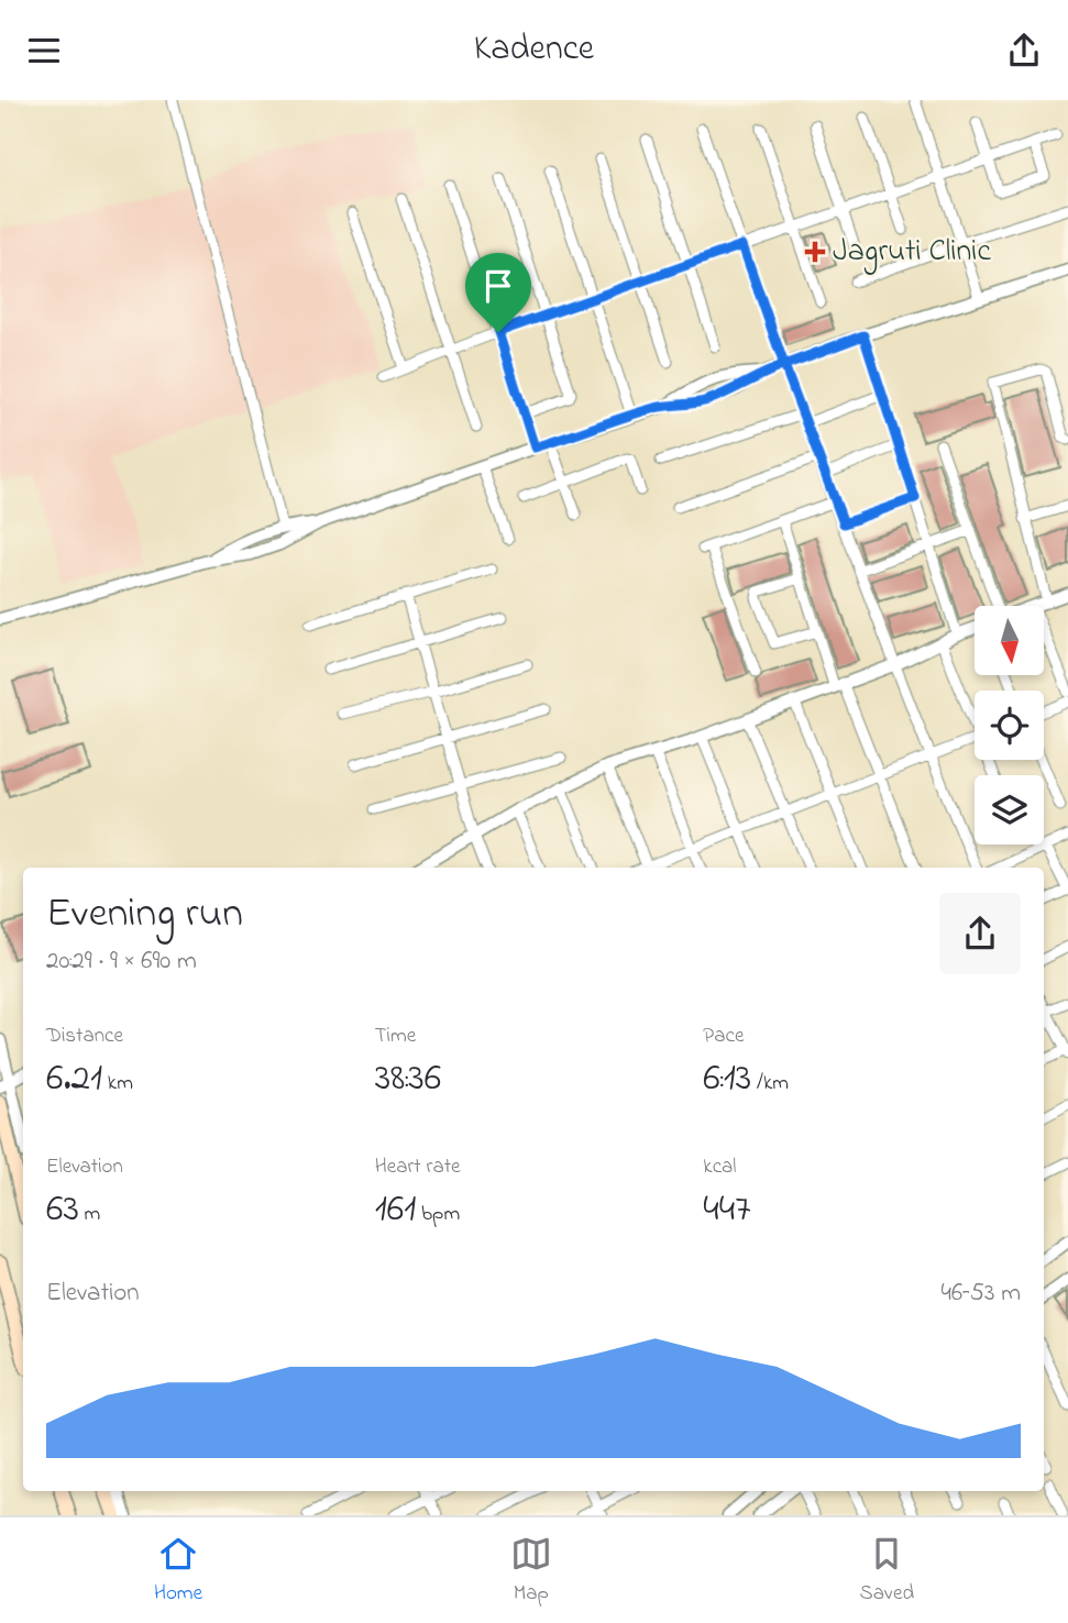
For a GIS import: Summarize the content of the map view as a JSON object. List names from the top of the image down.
{
  "places": {
    "health": ["Jagruti Clinic"]
  },
  "north": "bottom",
  "page": {
    "header": "Kadence",
    "heading": ["Evening run", "20:29 · 9 × 690 m"],
    "stats": [
      ["Distance", "6.21 km"],
      ["Time", "38:36"],
      ["Pace", "6:13 /km"],
      ["Elevation", "63 m"],
      ["Heart rate", "161 bpm"],
      ["kcal", "447"]
    ],
    "chart": ["Elevation", "46–53 m"],
    "tabs": ["Home", "Map", "Saved"]
  }
}
